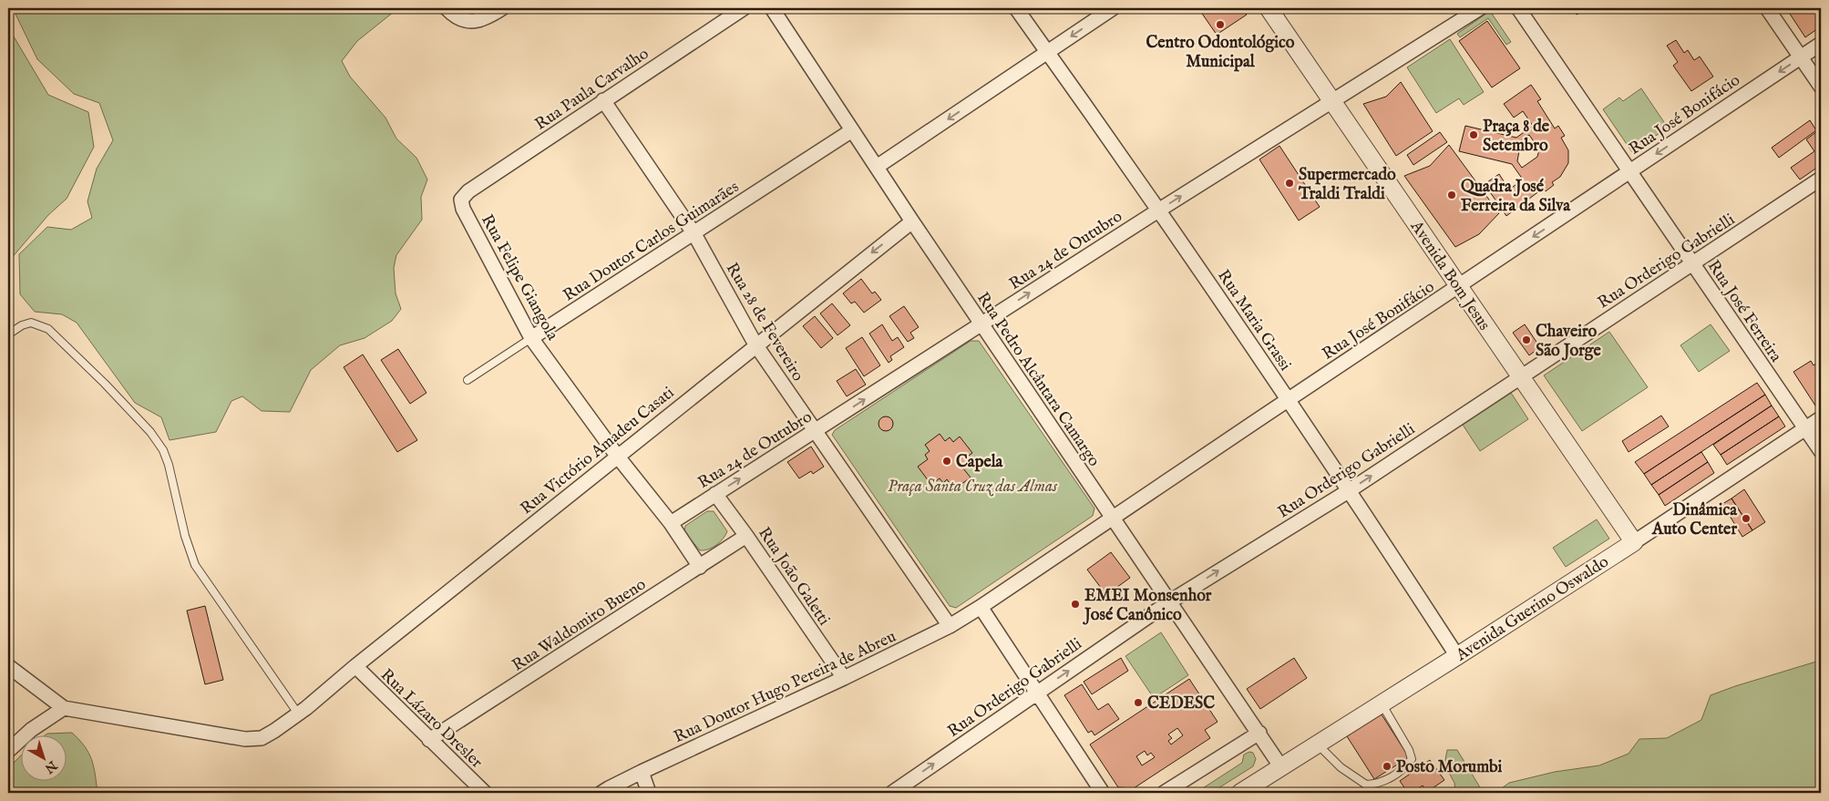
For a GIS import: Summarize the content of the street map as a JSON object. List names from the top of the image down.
{
  "streets": {
    "street": [
      "Rua Paula Carvalho",
      "Rua José Bonifácio",
      "Rua Doutor Carlos Guimarães",
      "Rua 24 de Outubro",
      "Rua Orderigo Gabrielli",
      "Avenida Bom Jesus",
      "Rua Felipe Giangola",
      "Rua José Ferreira",
      "Rua Maria Grassi",
      "Rua 28 de Fevereiro",
      "Rua Pedro Alcântara Camargo",
      "Rua Victório Amadeu Casati",
      "Rua João Galetti",
      "Avenida Guerino Oswaldo",
      "Rua Waldomiro Bueno",
      "Rua Doutor Hugo Pereira de Abreu",
      "Rua Lázaro Dresler"
    ]
  },
  "crossings": [
    ["Rua Paula Carvalho", "Rua Felipe Giangola"],
    ["Rua Paula Carvalho", "Rua 28 de Fevereiro"],
    ["Rua José Bonifácio", "Avenida Bom Jesus"],
    ["Rua José Bonifácio", "Rua José Ferreira"],
    ["Rua José Bonifácio", "Rua Maria Grassi"],
    ["Rua José Bonifácio", "Rua Pedro Alcântara Camargo"],
    ["Rua José Bonifácio", "Rua Doutor Hugo Pereira de Abreu"],
    ["Rua Doutor Carlos Guimarães", "Rua Felipe Giangola"],
    ["Rua Doutor Carlos Guimarães", "Rua 28 de Fevereiro"],
    ["Rua Doutor Carlos Guimarães", "Rua Pedro Alcântara Camargo"],
    ["Rua 24 de Outubro", "Avenida Bom Jesus"],
    ["Rua 24 de Outubro", "Rua Felipe Giangola"],
    ["Rua 24 de Outubro", "Rua Maria Grassi"],
    ["Rua 24 de Outubro", "Rua 28 de Fevereiro"],
    ["Rua 24 de Outubro", "Rua Pedro Alcântara Camargo"],
    ["Rua 24 de Outubro", "Rua João Galetti"],
    ["Rua Orderigo Gabrielli", "Avenida Bom Jesus"],
    ["Rua Orderigo Gabrielli", "Rua José Ferreira"],
    ["Rua Orderigo Gabrielli", "Rua Maria Grassi"],
    ["Rua Orderigo Gabrielli", "Rua Pedro Alcântara Camargo"],
    ["Avenida Bom Jesus", "Avenida Guerino Oswaldo"],
    ["Rua Felipe Giangola", "Rua Victório Amadeu Casati"],
    ["Rua Felipe Giangola", "Rua Waldomiro Bueno"],
    ["Rua José Ferreira", "Avenida Guerino Oswaldo"],
    ["Rua Maria Grassi", "Avenida Guerino Oswaldo"],
    ["Rua 28 de Fevereiro", "Rua Victório Amadeu Casati"],
    ["Rua 28 de Fevereiro", "Rua Doutor Hugo Pereira de Abreu"],
    ["Rua Pedro Alcântara Camargo", "Rua Victório Amadeu Casati"],
    ["Rua Pedro Alcântara Camargo", "Avenida Guerino Oswaldo"],
    ["Rua Victório Amadeu Casati", "Rua Lázaro Dresler"],
    ["Rua João Galetti", "Rua Waldomiro Bueno"],
    ["Rua João Galetti", "Rua Doutor Hugo Pereira de Abreu"],
    ["Rua Waldomiro Bueno", "Rua Lázaro Dresler"]
  ],
  "one_way": ["Rua José Bonifácio", "Rua 24 de Outubro", "Rua Orderigo Gabrielli"],
  "parks": ["Praça Santa Cruz das Almas"],
  "places": [
    "Centro Odontológico Municipal",
    "Praça 8 de Setembro",
    "Supermercado Traldi Traldi",
    "Quadra José Ferreira da Silva",
    "Chaveiro São Jorge",
    "Capela",
    "Dinâmica Auto Center",
    "EMEI Monsenhor José Canônico",
    "CEDESC",
    "Posto Morumbi"
  ],
  "north": "bottom right"
}
